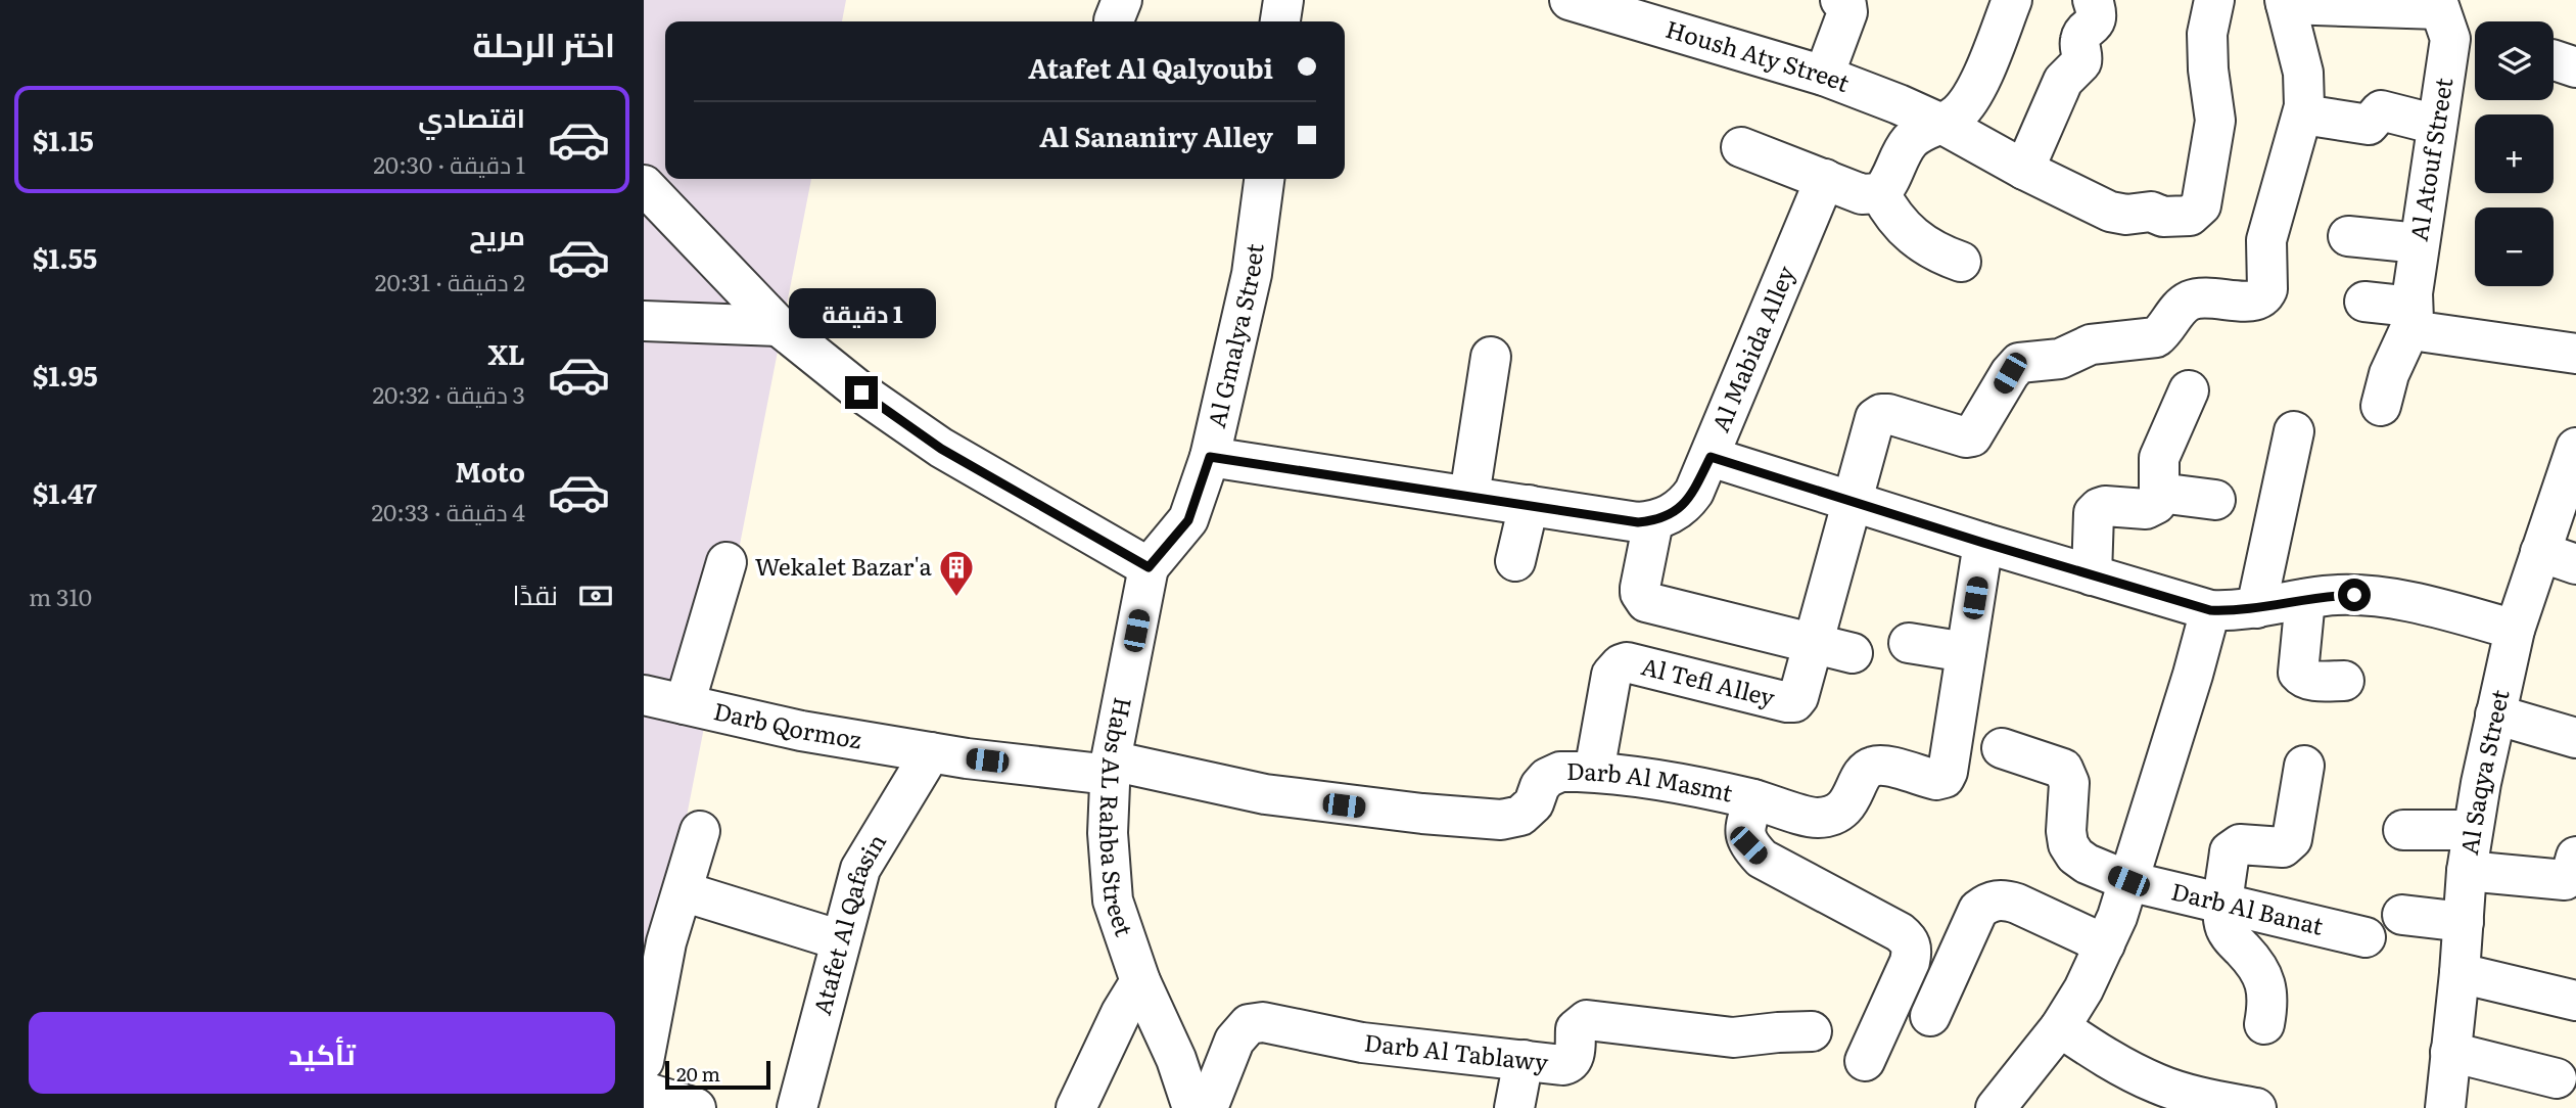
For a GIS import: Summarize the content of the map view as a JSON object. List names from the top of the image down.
{
  "streets": {
    "street": [
      "Housh Aty Street",
      "Al Atouf Street",
      "Al Gmalya Street",
      "Al Mabida Alley",
      "Al Tefl Alley",
      "Darb Qormoz",
      "Al Saqya Street",
      "Darb Al Masmt",
      "Habs AL Rahba Street",
      "Darb Al Banat",
      "Atafet Al Qafasin",
      "Darb Al Tablawy"
    ]
  },
  "crossings": [
    ["Al Gmalya Street", "Habs AL Rahba Street"],
    ["Al Tefl Alley", "Darb Al Masmt"],
    ["Darb Qormoz", "Darb Al Masmt"],
    ["Darb Qormoz", "Habs AL Rahba Street"],
    ["Darb Qormoz", "Atafet Al Qafasin"],
    ["Darb Al Masmt", "Habs AL Rahba Street"]
  ],
  "places": {
    "building": ["Wekalet Bazar'a"]
  },
  "scale_bar": "20 m",
  "page": {
    "heading": "اختر الرحلة",
    "map_buttons": ["+", "−"],
    "banner": ["Atafet Al Qalyoubi", "Al Sananiry Alley"],
    "list": [
      {
        "name": "اقتصادي",
        "note": "1 دقيقة · 20:30",
        "value": "$1.15"
      },
      {
        "name": "مريح",
        "note": "2 دقيقة · 20:31",
        "value": "$1.55"
      },
      {
        "name": "XL",
        "note": "3 دقيقة · 20:32",
        "value": "$1.95"
      },
      {
        "name": "Moto",
        "note": "4 دقيقة · 20:33",
        "value": "$1.47"
      }
    ],
    "bubble": "1 دقيقة",
    "pay": ["نقدًا", "310 m"],
    "buttons": "تأكيد",
    "scale": "20 m"
  }
}
